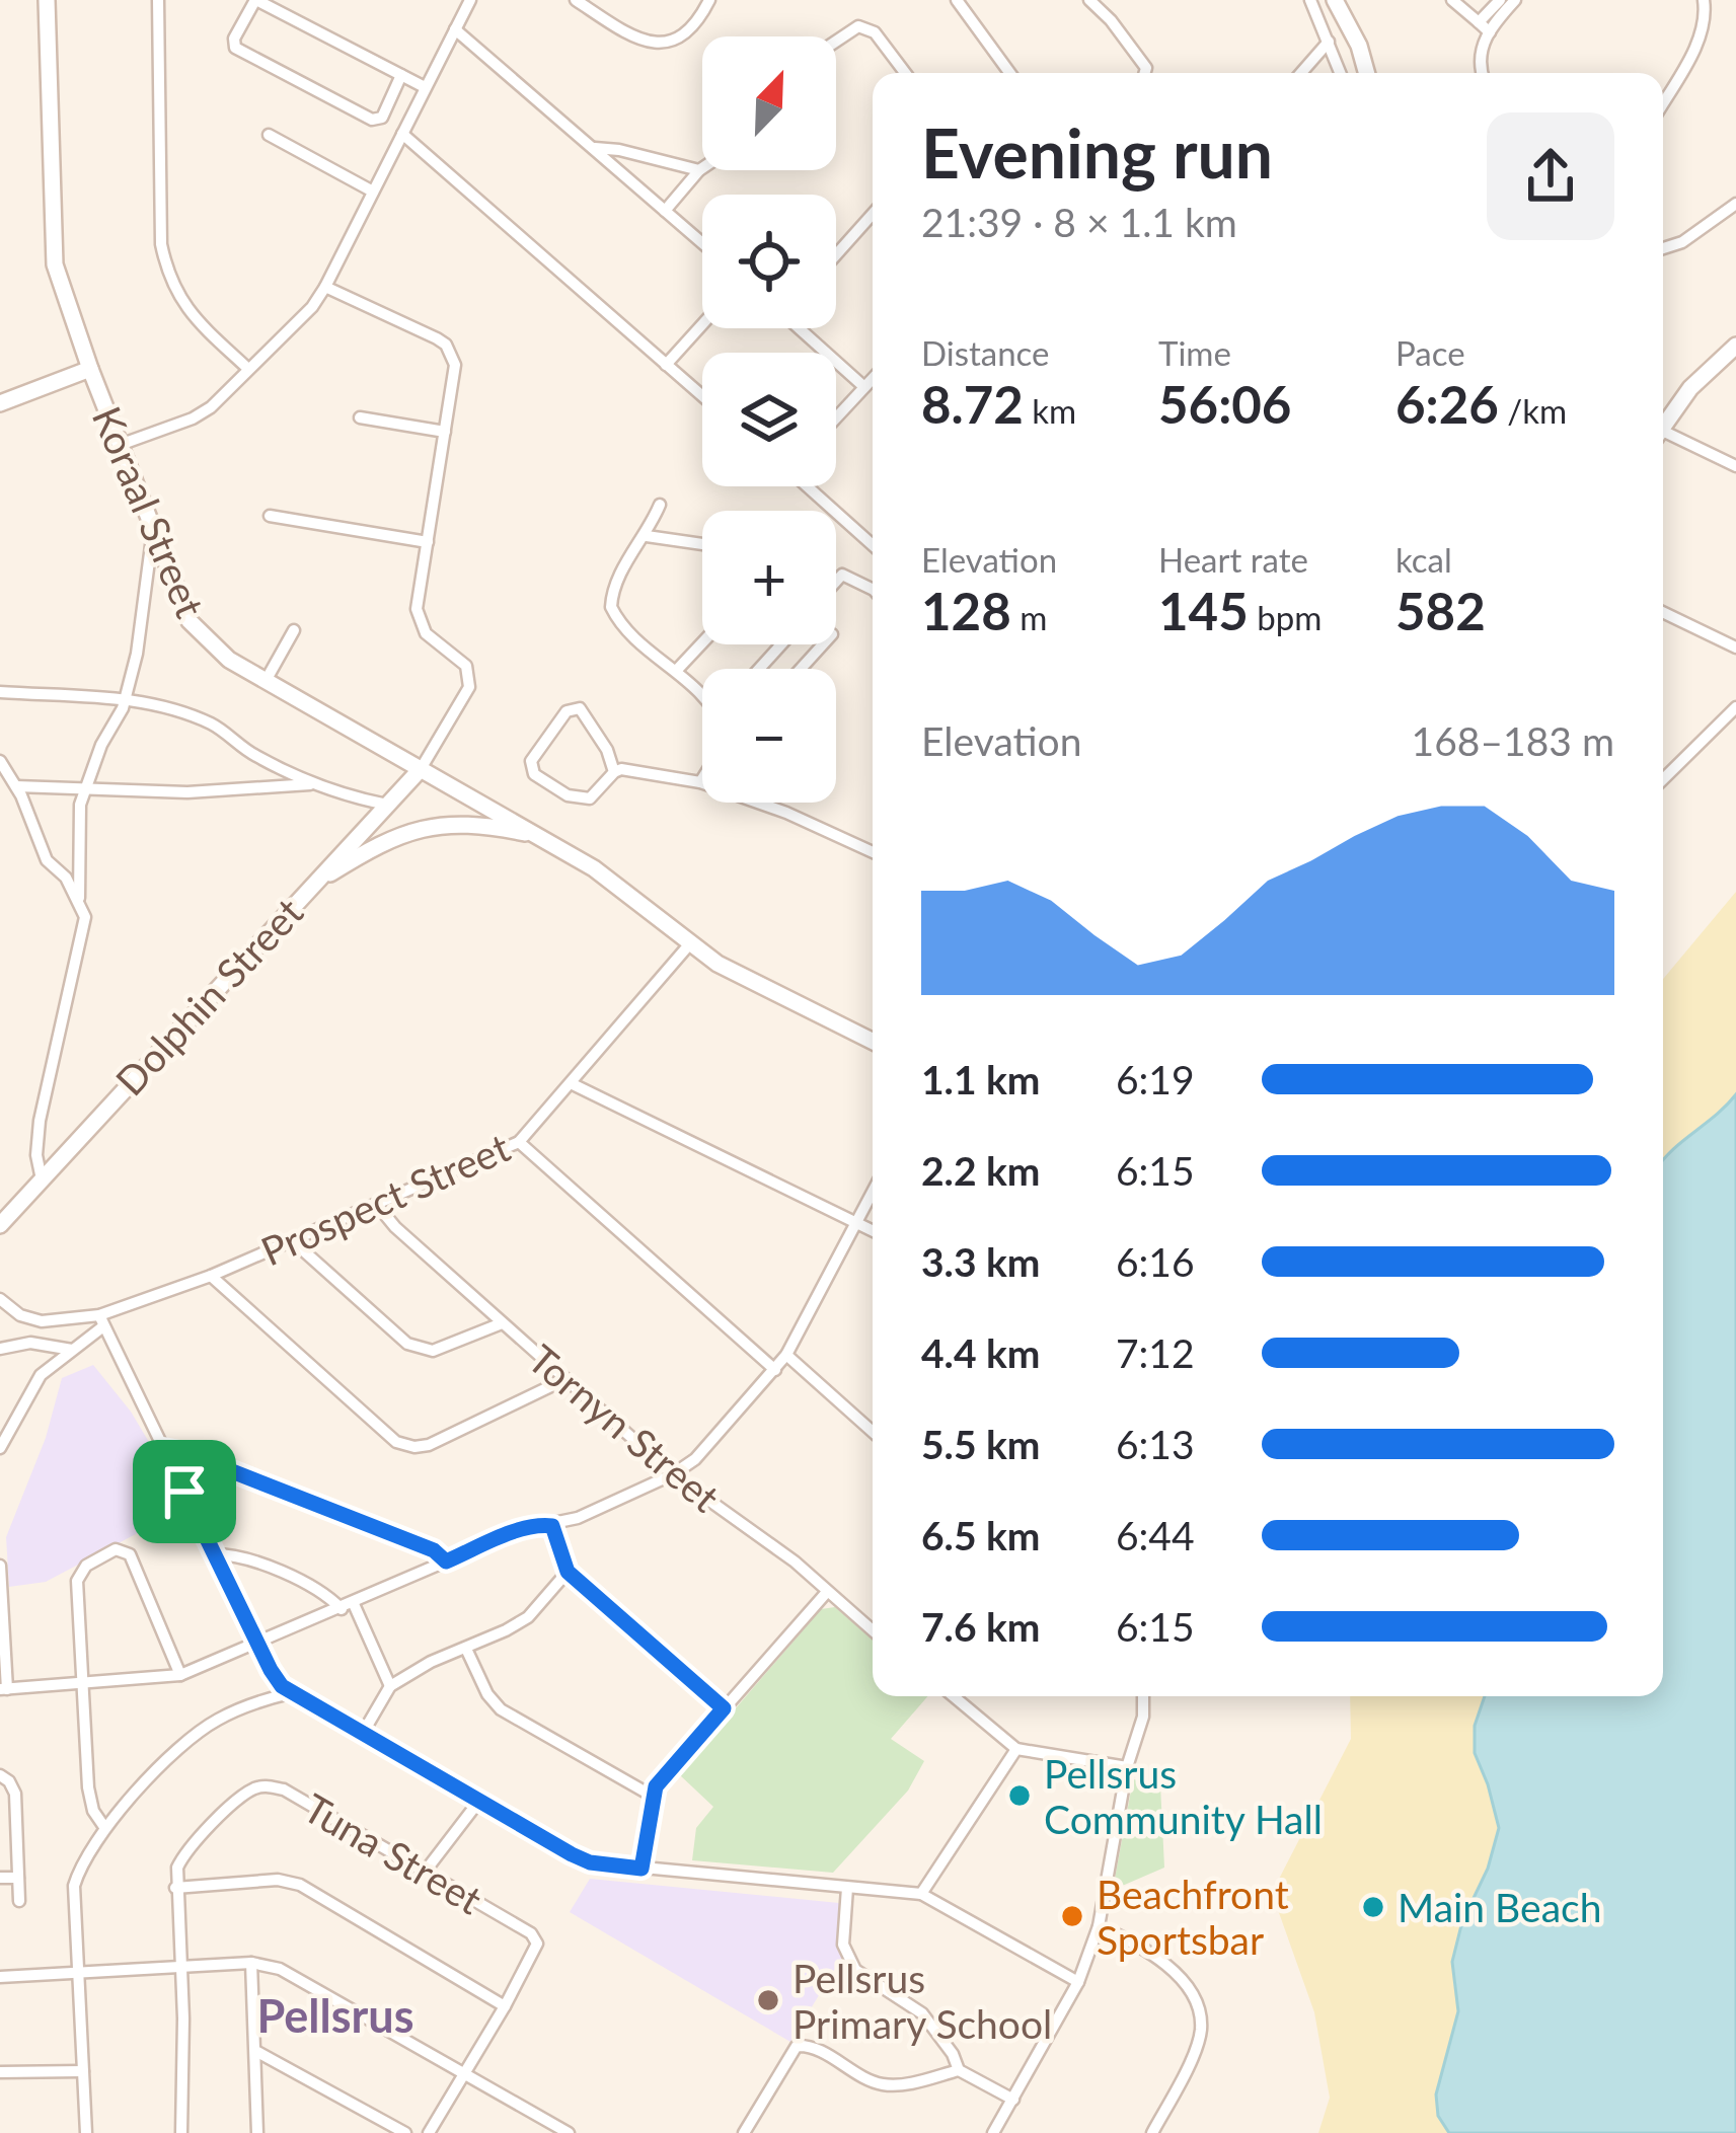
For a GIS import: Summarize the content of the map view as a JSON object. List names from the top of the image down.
{
  "streets": {
    "street": [
      "Koraal Street",
      "Dolphin Street",
      "Prospect Street",
      "Tornyn Street",
      "Tuna Street"
    ]
  },
  "crossings": [
    ["Koraal Street", "Dolphin Street"],
    ["Koraal Street", "Prospect Street"],
    ["Prospect Street", "Tornyn Street"]
  ],
  "districts": ["Pellsrus"],
  "places": [
    "Pellsrus Community Hall",
    "Main Beach",
    "Beachfront Sportsbar",
    "Pellsrus Primary School"
  ],
  "north": "top right",
  "page": {
    "map_buttons": ["+", "−"],
    "heading": ["Evening run", "21:39 · 8 × 1.1 km"],
    "stats": [
      ["Distance", "8.72 km"],
      ["Time", "56:06"],
      ["Pace", "6:26 /km"],
      ["Elevation", "128 m"],
      ["Heart rate", "145 bpm"],
      ["kcal", "582"]
    ],
    "chart": ["Elevation", "168–183 m"],
    "list": [
      {
        "name": "1.1 km",
        "note": "6:19"
      },
      {
        "name": "2.2 km",
        "note": "6:15"
      },
      {
        "name": "3.3 km",
        "note": "6:16"
      },
      {
        "name": "4.4 km",
        "note": "7:12"
      },
      {
        "name": "5.5 km",
        "note": "6:13"
      },
      {
        "name": "6.5 km",
        "note": "6:44"
      },
      {
        "name": "7.6 km",
        "note": "6:15"
      }
    ]
  }
}
